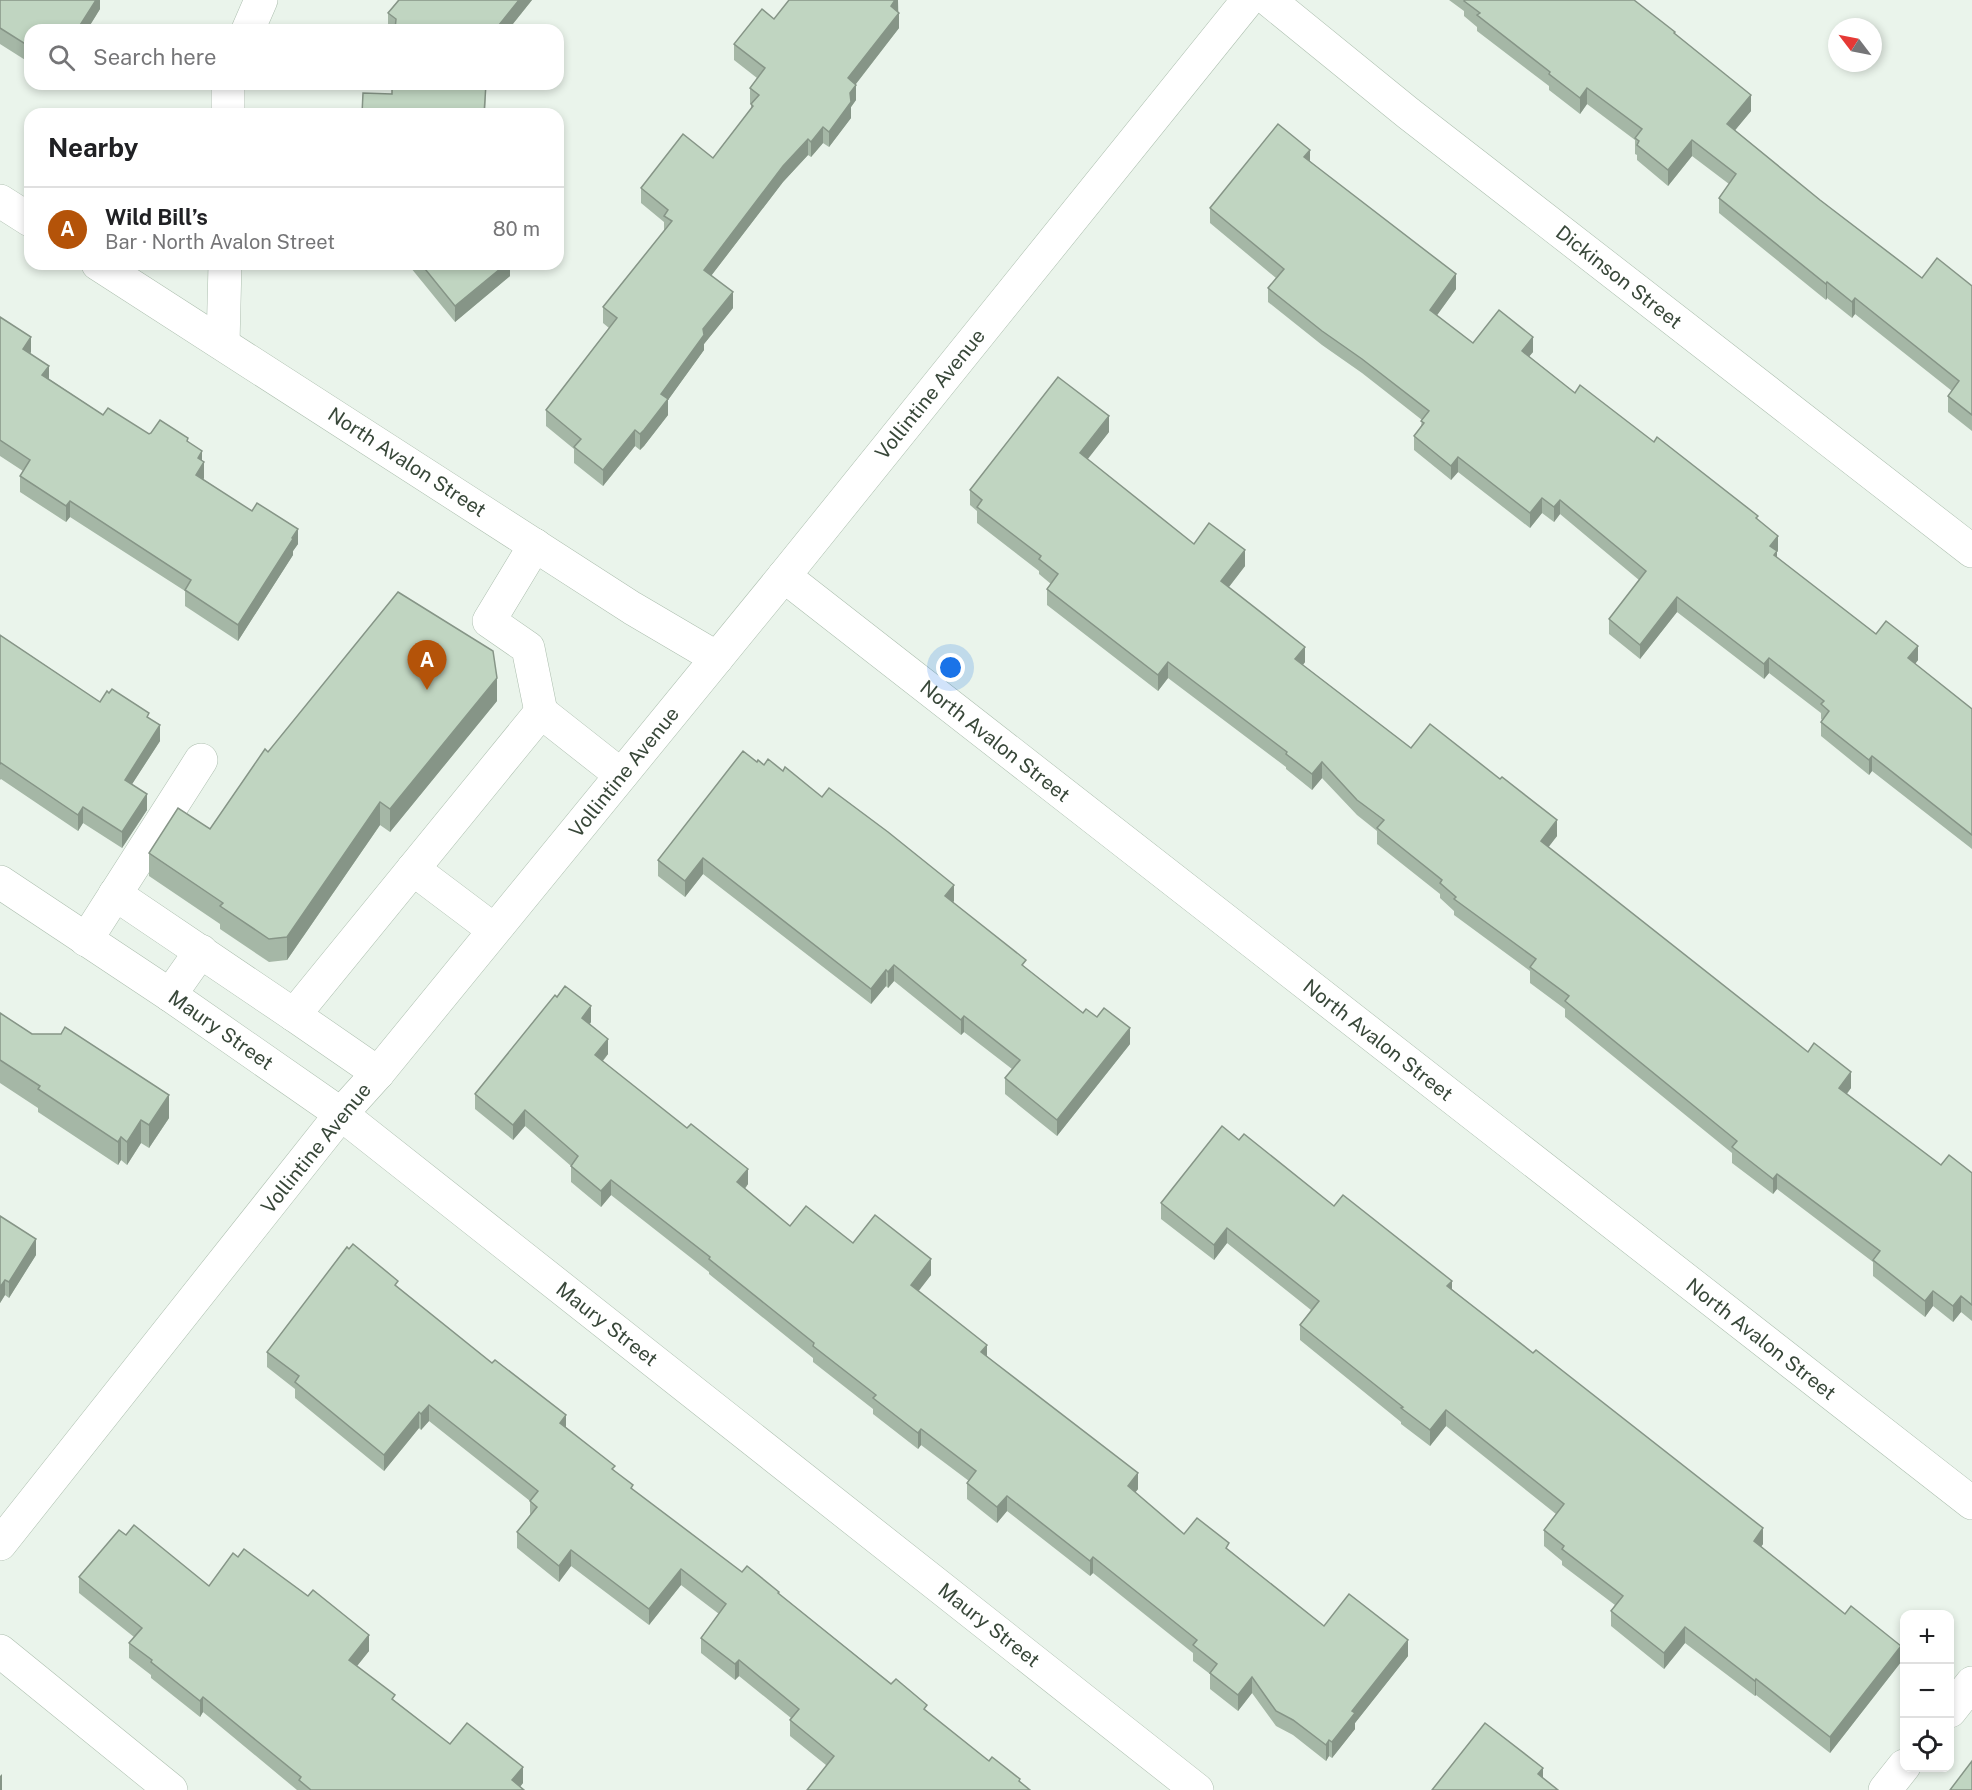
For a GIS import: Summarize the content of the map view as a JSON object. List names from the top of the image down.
{
  "streets": {
    "street": [
      "Dickinson Street",
      "Vollintine Avenue",
      "North Avalon Street",
      "Maury Street"
    ]
  },
  "crossings": [
    ["Vollintine Avenue", "North Avalon Street"],
    ["Vollintine Avenue", "Maury Street"]
  ],
  "north": "top left",
  "page": {
    "search": "Search here",
    "heading": "Nearby",
    "list": [
      {
        "mark": "A",
        "name": "Wild Bill’s",
        "note": "Bar · North Avalon Street",
        "value": "80 m"
      }
    ],
    "pins": "A",
    "map_buttons": ["+", "−"]
  }
}
